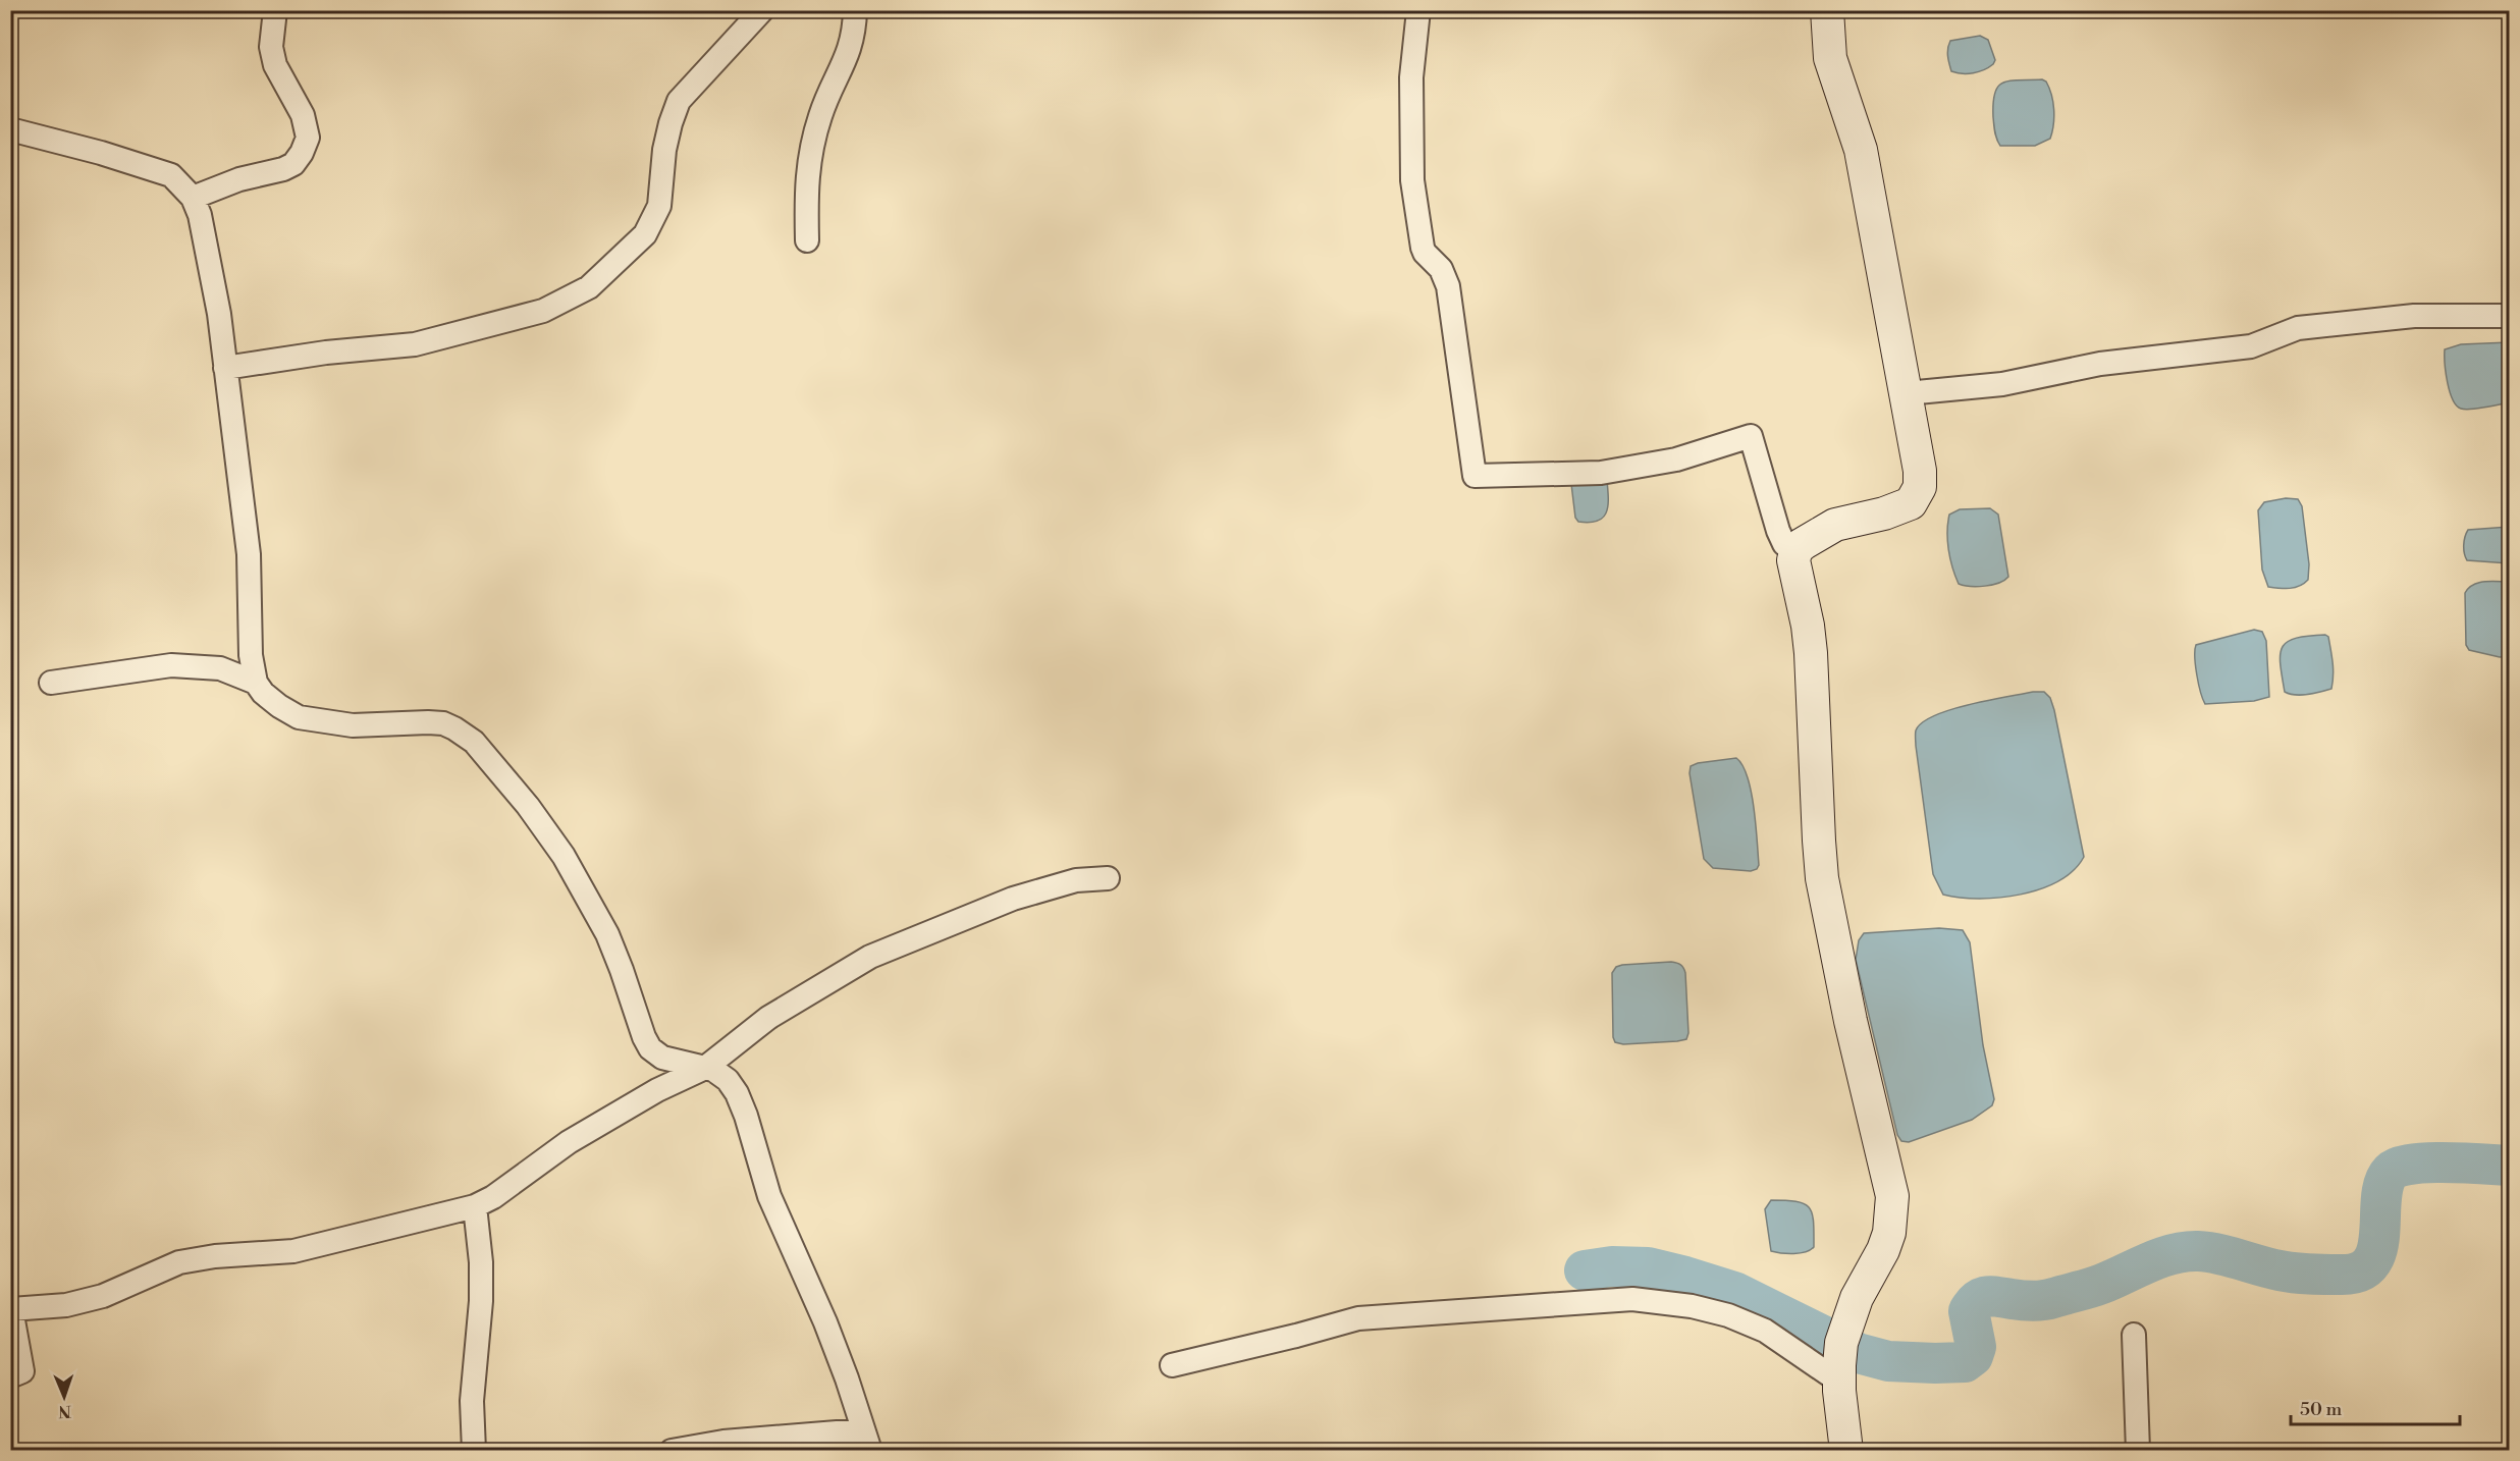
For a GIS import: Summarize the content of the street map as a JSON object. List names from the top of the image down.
{
  "scale_bar": "50 m",
  "north": "bottom"
}
